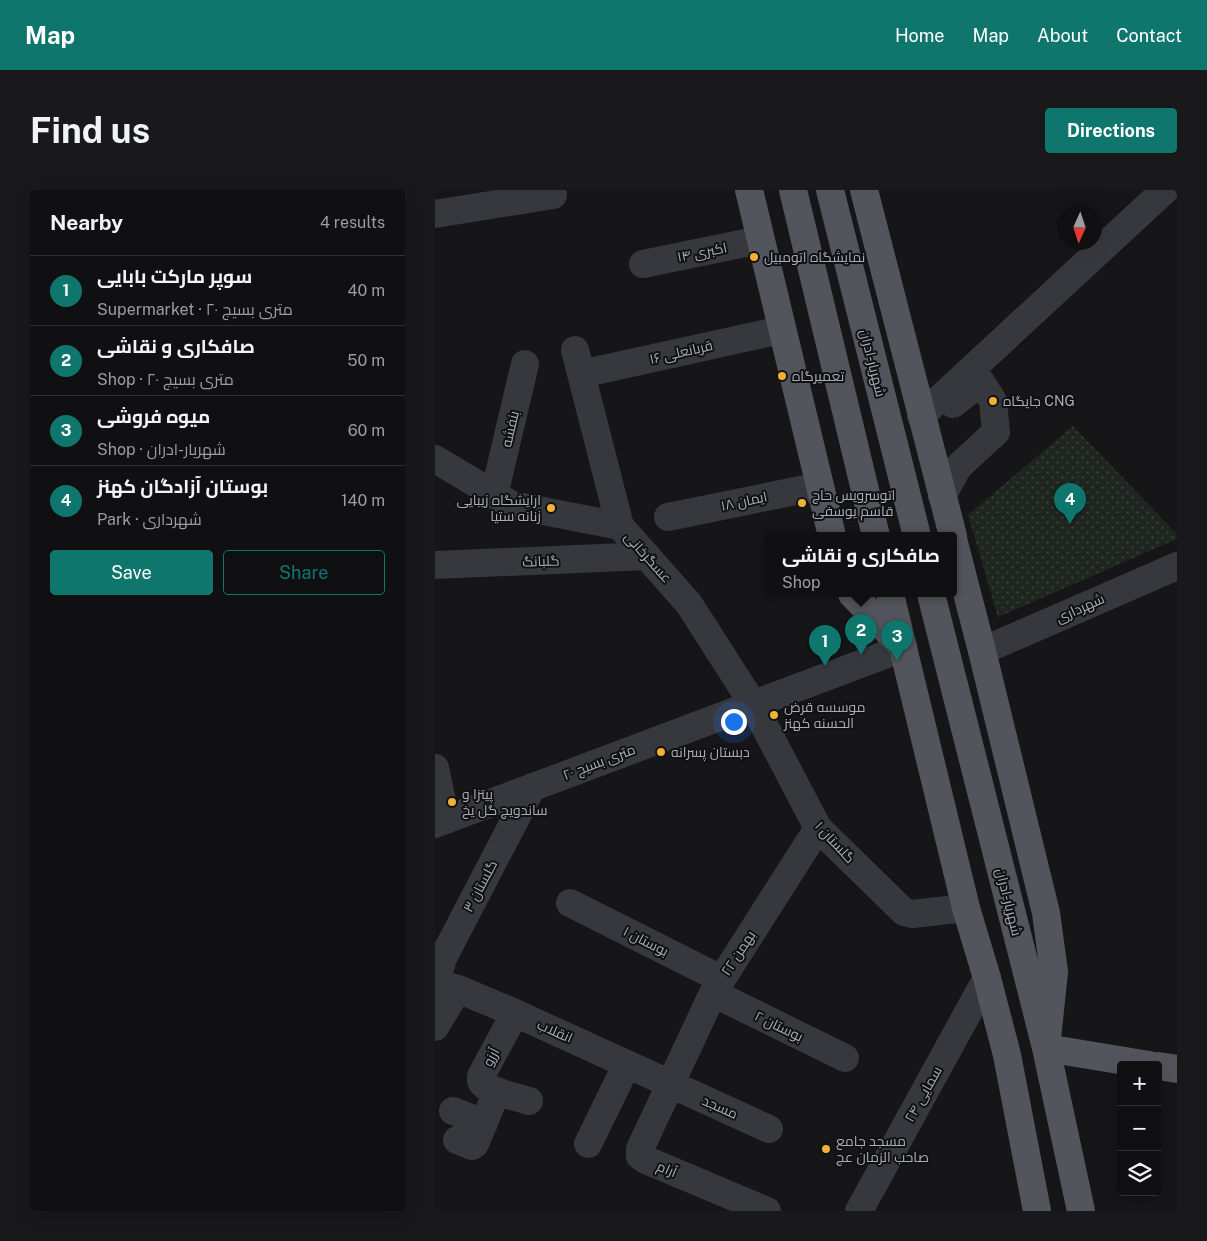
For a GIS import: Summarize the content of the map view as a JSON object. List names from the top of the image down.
{
  "streets": {
    "main road": ["شهریار-ادران"],
    "street": [
      "اکبری ۱۴",
      "قربانعلی ۱۶",
      "بنفشه",
      "ایمان ۱۸",
      "عسگرخانی",
      "گلبانگ",
      "شهرداری",
      "۲۰ متری بسیج",
      "گلستان ۱",
      "گلستان ۳",
      "بوستان ۱",
      "۲۲ بهمن",
      "بوستان ۲",
      "انقلاب",
      "آرزو",
      "سمایی ۲۴",
      "مسجد",
      "آرام"
    ]
  },
  "crossings": [
    ["قربانعلی ۱۶", "عسگرخانی"],
    ["بنفشه", "عسگرخانی"],
    ["عسگرخانی", "گلبانگ"],
    ["عسگرخانی", "۲۰ متری بسیج"],
    ["عسگرخانی", "گلستان ۱"],
    ["۲۰ متری بسیج", "گلستان ۱"],
    ["۲۰ متری بسیج", "گلستان ۳"],
    ["گلستان ۱", "۲۲ بهمن"],
    ["گلستان ۳", "انقلاب"],
    ["بوستان ۱", "۲۲ بهمن"],
    ["بوستان ۱", "بوستان ۲"],
    ["۲۲ بهمن", "بوستان ۲"],
    ["۲۲ بهمن", "انقلاب"],
    ["۲۲ بهمن", "مسجد"],
    ["۲۲ بهمن", "آرام"],
    ["انقلاب", "آرزو"],
    ["انقلاب", "مسجد"],
    ["انقلاب", "آرام"],
    ["مسجد", "آرام"]
  ],
  "places": [
    "نمایشگاه اتومبیل",
    "تعمیرگاه",
    "جایگاه CNG",
    "اتوسرویس حاج قاسم یوسفی",
    "ارایشگاه زیبایی زنانه ستیا",
    "موسسه قرض الحسنه کهنز",
    "دبستان پسرانه",
    "پیتزا و ساندویچ گل یخ",
    "مسجد جامع صاحب الزمان عج"
  ],
  "north": "bottom",
  "page": {
    "header": "Map",
    "nav": [
      "Home",
      "Map",
      "About",
      "Contact"
    ],
    "buttons": [
      "Directions",
      ["Save", "Share"]
    ],
    "title": "Find us",
    "heading": ["Nearby", "4 results"],
    "list": [
      {
        "mark": "1",
        "name": "سوپر مارکت بابایی",
        "note": "Supermarket · ۲۰ متری بسیج",
        "value": "40 m"
      },
      {
        "mark": "2",
        "name": "صافکاری و نقاشی",
        "note": "Shop · ۲۰ متری بسیج",
        "value": "50 m"
      },
      {
        "mark": "3",
        "name": "میوه فروشی",
        "note": "Shop · شهریار-ادران",
        "value": "60 m"
      },
      {
        "mark": "4",
        "name": "بوستان آزادگان کهنز",
        "note": "Park · شهرداری",
        "value": "140 m"
      }
    ],
    "pins": [
      "4",
      "2",
      "3",
      "1"
    ],
    "popup": ["صافکاری و نقاشی", "Shop"],
    "map_buttons": ["+", "−"]
  }
}
